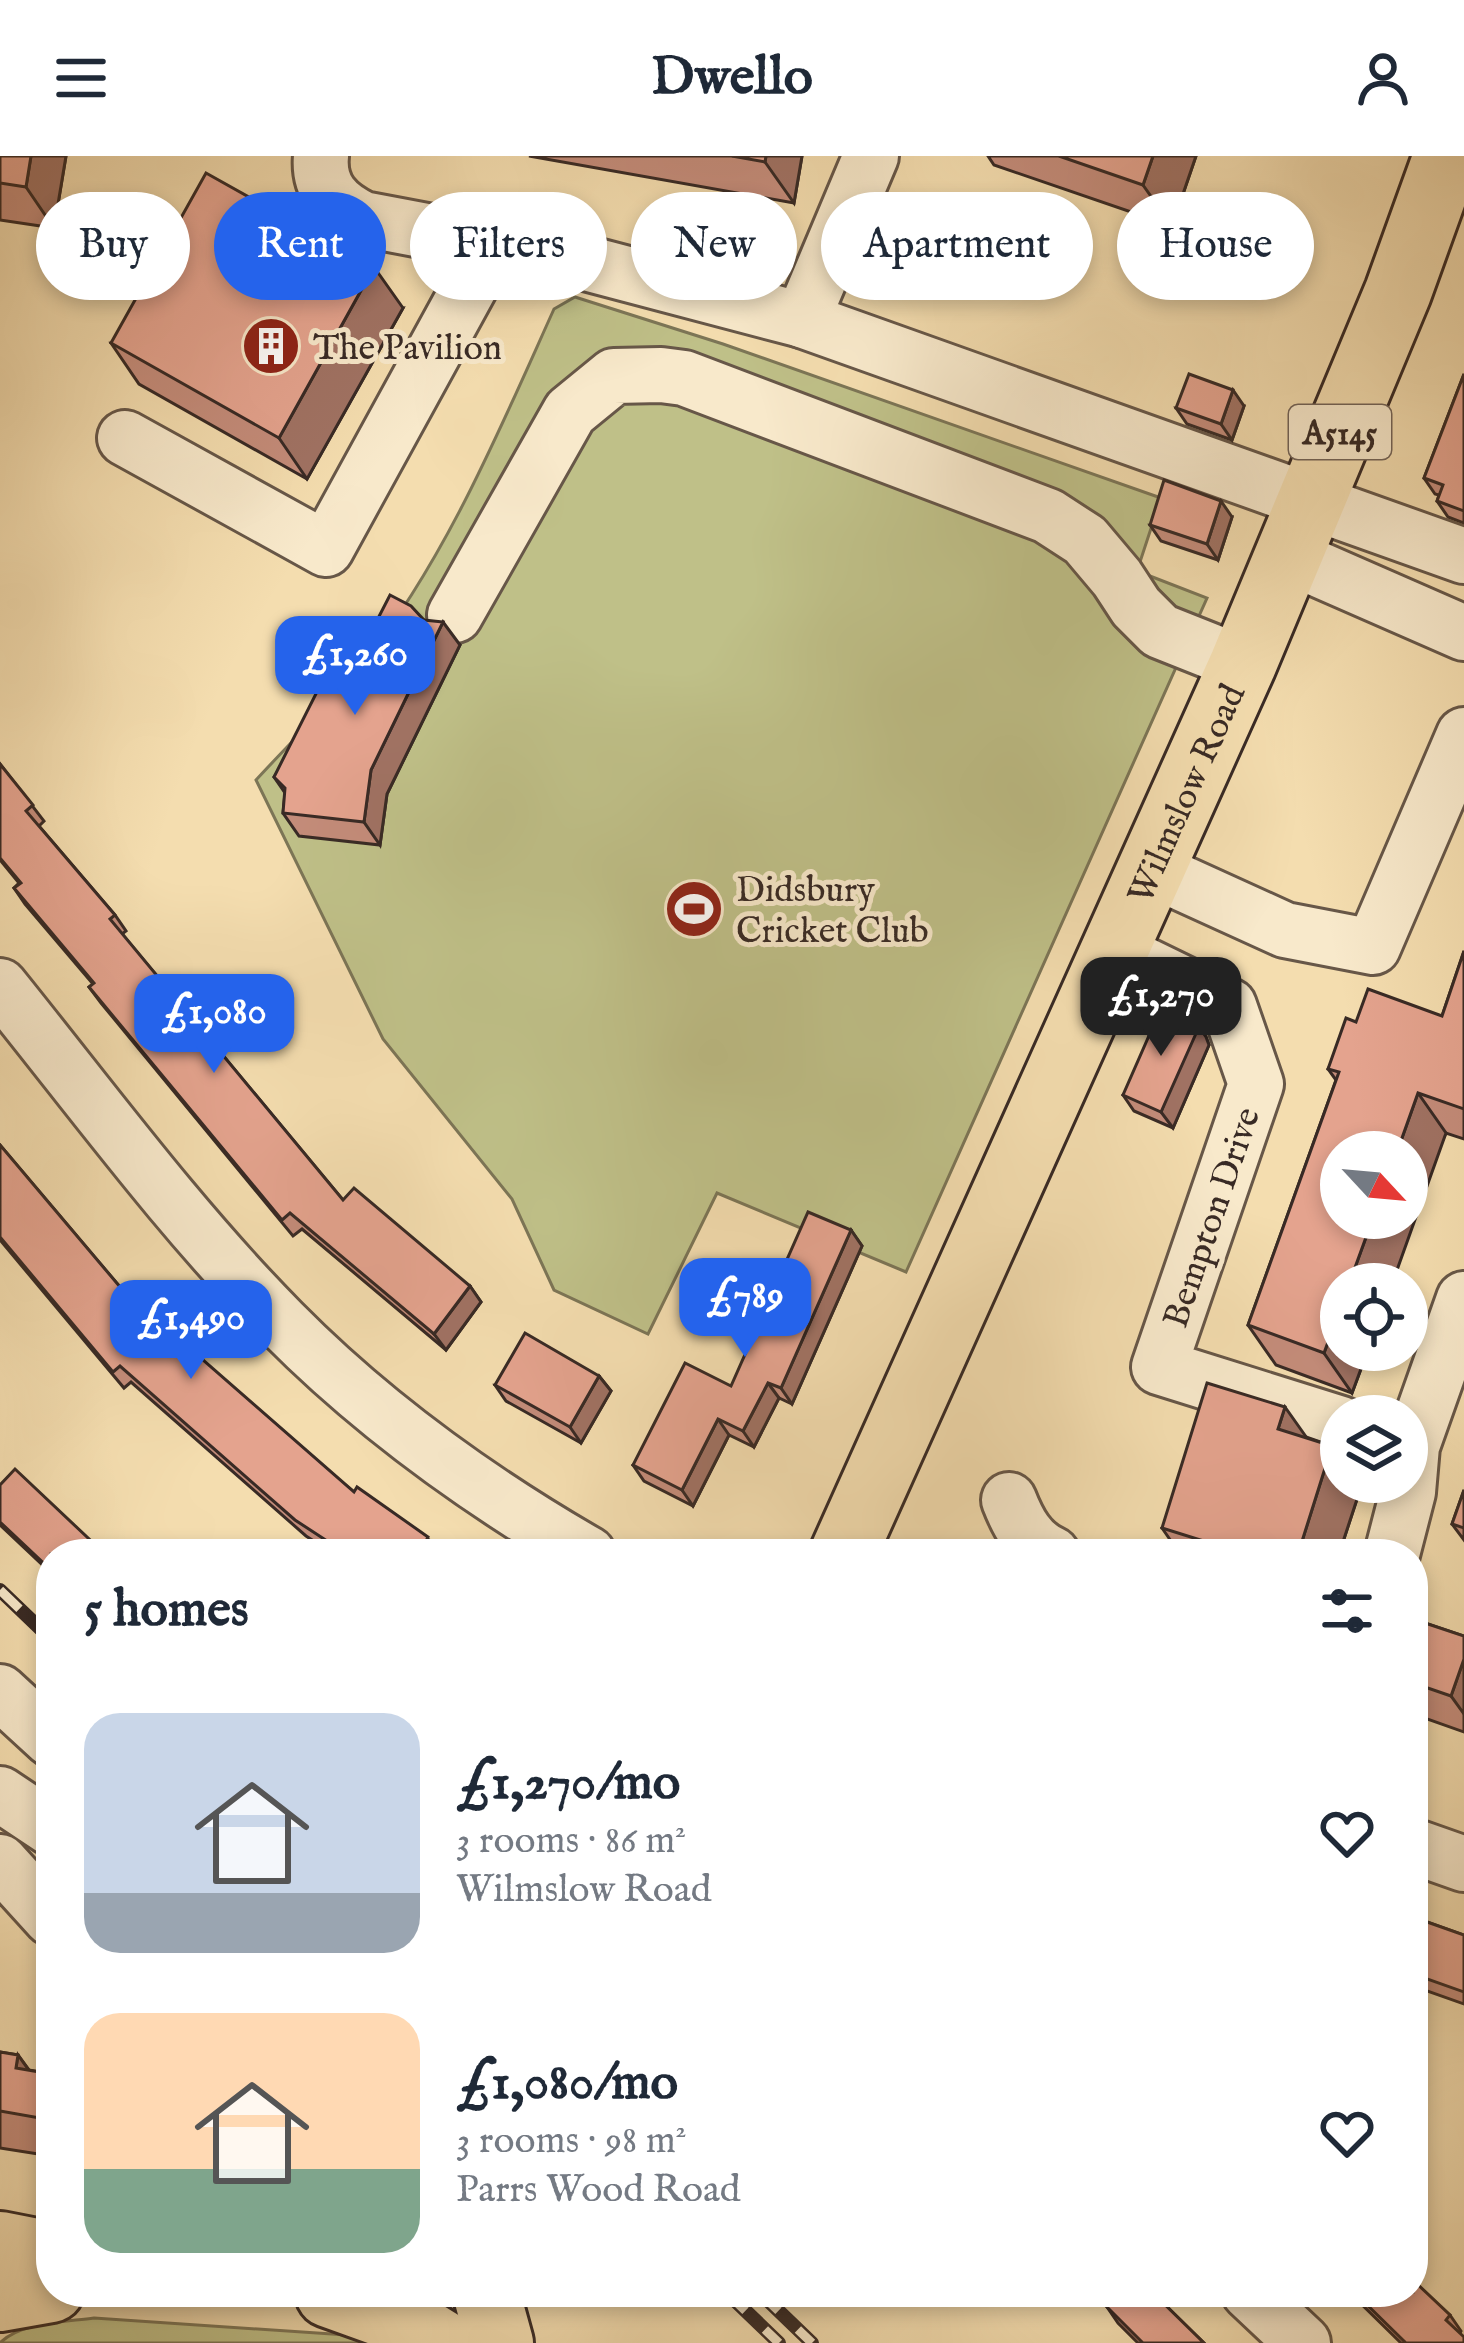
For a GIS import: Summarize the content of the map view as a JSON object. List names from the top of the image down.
{
  "streets": {
    "main road": ["A5145", "Wilmslow Road"],
    "street": ["Bempton Drive"]
  },
  "crossings": [
    ["Wilmslow Road", "Bempton Drive"]
  ],
  "places": {
    "building": ["The Pavilion"],
    "sports": ["Didsbury Cricket Club"]
  },
  "north": "bottom right",
  "page": {
    "header": "Dwello",
    "chip": [
      "Buy",
      "Rent",
      "Filters",
      "New",
      "Apartment",
      "House"
    ],
    "price": [
      "£1,260",
      "£1,270",
      "£1,080",
      "£789",
      "£1,490"
    ],
    "heading": "5 homes",
    "list": [
      {
        "name": "£1,270/mo",
        "note": "3 rooms · 86 m² · Wilmslow Road"
      },
      {
        "name": "£1,080/mo",
        "note": "3 rooms · 98 m² · Parrs Wood Road"
      }
    ]
  }
}
